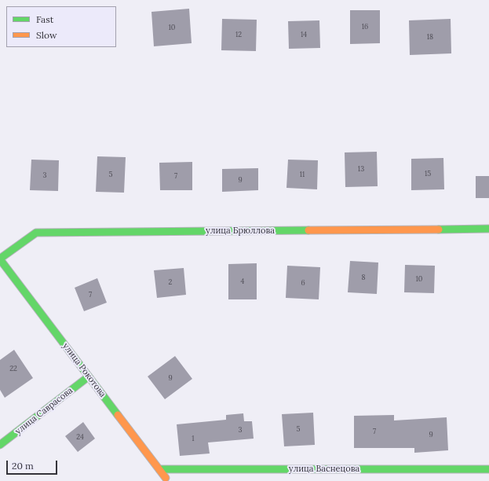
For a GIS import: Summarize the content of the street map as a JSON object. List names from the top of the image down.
{
  "streets": {
    "street": [
      "улица Брюллова",
      "улица Рокотова",
      "улица Саврасова",
      "улица Васнецова"
    ]
  },
  "crossings": [
    ["улица Брюллова", "улица Рокотова"],
    ["улица Рокотова", "улица Саврасова"],
    ["улица Рокотова", "улица Васнецова"]
  ],
  "house_numbers": [
    "16",
    "10",
    "12",
    "14",
    "18",
    "13",
    "15",
    "5",
    "11",
    "3",
    "7",
    "9",
    "8",
    "10",
    "4",
    "2",
    "6",
    "7",
    "22",
    "9",
    "5",
    "3",
    "7",
    "9",
    "24",
    "1"
  ],
  "legend": ["Fast", "Slow"],
  "scale_bar": "20 m"
}
